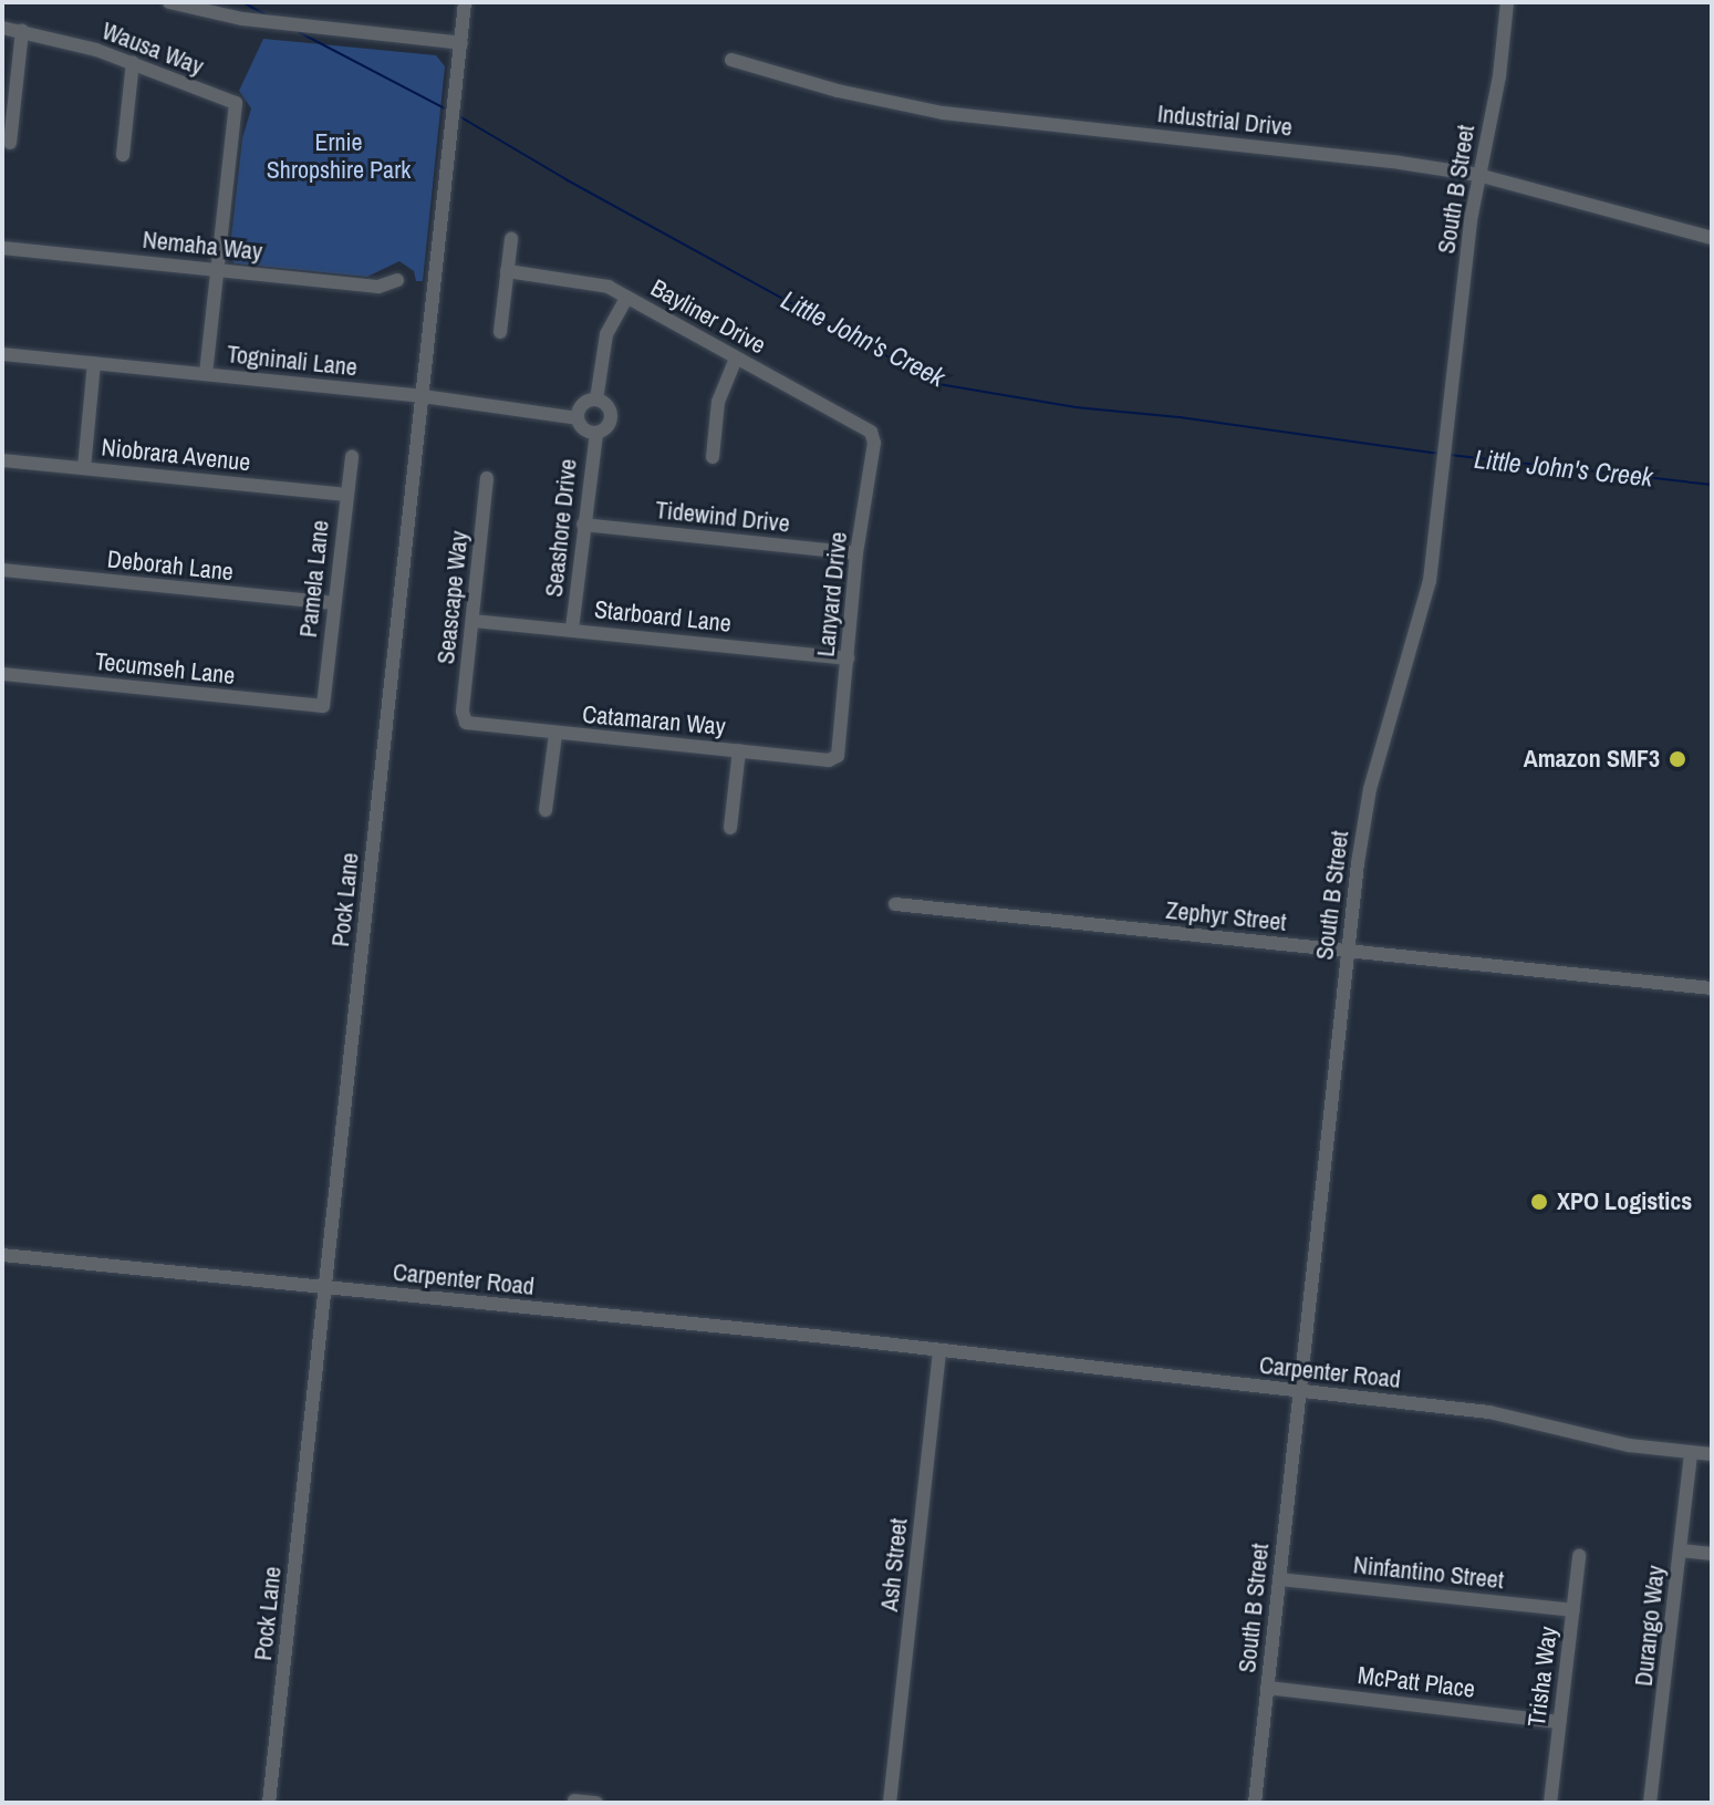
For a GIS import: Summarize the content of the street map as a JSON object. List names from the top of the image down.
{
  "streets": {
    "street": [
      "Wausa Way",
      "Industrial Drive",
      "South B Street",
      "Nemaha Way",
      "Bayliner Drive",
      "Togninali Lane",
      "Niobrara Avenue",
      "Tidewind Drive",
      "Seashore Drive",
      "Deborah Lane",
      "Pamela Lane",
      "Lanyard Drive",
      "Seascape Way",
      "Starboard Lane",
      "Tecumseh Lane",
      "Catamaran Way",
      "Pock Lane",
      "Zephyr Street",
      "Carpenter Road",
      "Ash Street",
      "Ninfantino Street",
      "Durango Way",
      "Trisha Way",
      "McPatt Place"
    ]
  },
  "crossings": [
    ["Wausa Way", "Nemaha Way"],
    ["Industrial Drive", "South B Street"],
    ["South B Street", "Zephyr Street"],
    ["South B Street", "Carpenter Road"],
    ["South B Street", "Ninfantino Street"],
    ["South B Street", "McPatt Place"],
    ["Bayliner Drive", "Seashore Drive"],
    ["Bayliner Drive", "Lanyard Drive"],
    ["Togninali Lane", "Seashore Drive"],
    ["Togninali Lane", "Pock Lane"],
    ["Niobrara Avenue", "Pamela Lane"],
    ["Tidewind Drive", "Seashore Drive"],
    ["Tidewind Drive", "Lanyard Drive"],
    ["Seashore Drive", "Starboard Lane"],
    ["Deborah Lane", "Pamela Lane"],
    ["Pamela Lane", "Tecumseh Lane"],
    ["Lanyard Drive", "Starboard Lane"],
    ["Lanyard Drive", "Catamaran Way"],
    ["Seascape Way", "Starboard Lane"],
    ["Seascape Way", "Catamaran Way"],
    ["Pock Lane", "Carpenter Road"],
    ["Carpenter Road", "Ash Street"],
    ["Carpenter Road", "Durango Way"],
    ["Ninfantino Street", "Trisha Way"],
    ["Trisha Way", "McPatt Place"]
  ],
  "water": ["Little John's Creek"],
  "parks": ["Ernie Shropshire Park"],
  "places": ["Amazon SMF3", "XPO Logistics"]
}
